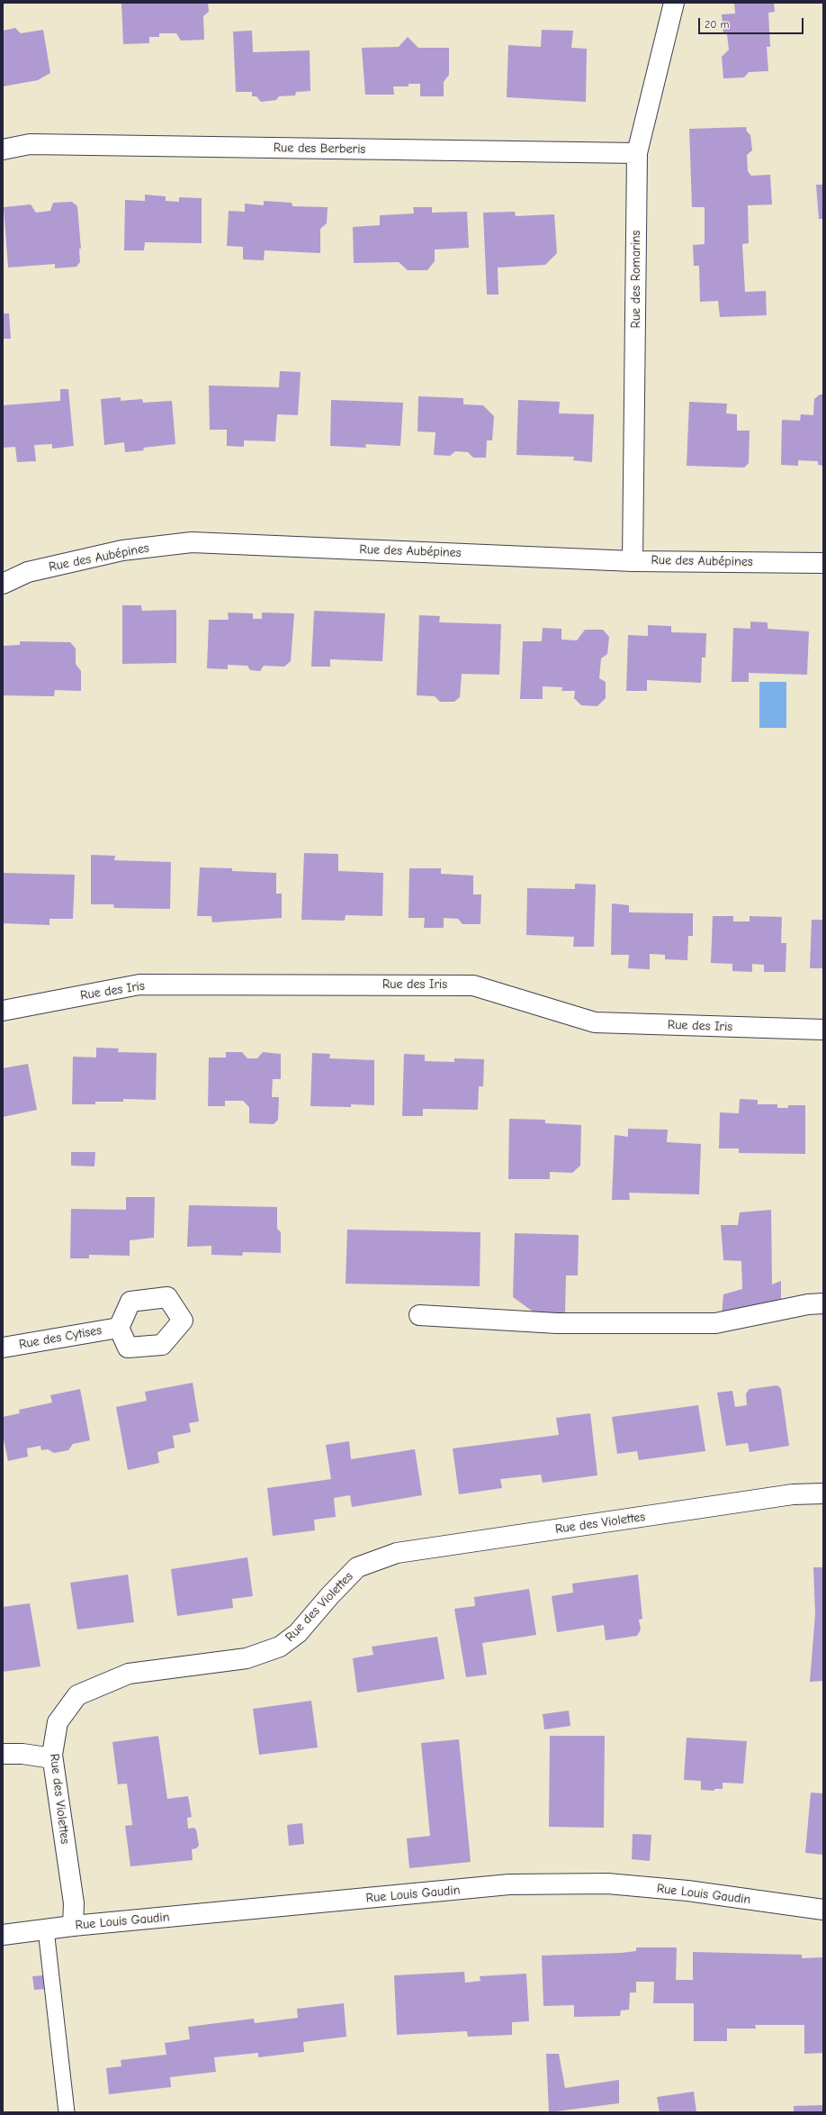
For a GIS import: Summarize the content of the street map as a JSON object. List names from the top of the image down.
{
  "streets": {
    "street": [
      "Rue des Berberis",
      "Rue des Romarins",
      "Rue des Aubépines",
      "Rue des Iris",
      "Rue des Cytises",
      "Rue des Violettes",
      "Rue Louis Gaudin"
    ]
  },
  "crossings": [
    ["Rue des Berberis", "Rue des Romarins"],
    ["Rue des Romarins", "Rue des Aubépines"],
    ["Rue des Violettes", "Rue Louis Gaudin"]
  ],
  "scale_bar": "20 m"
}
